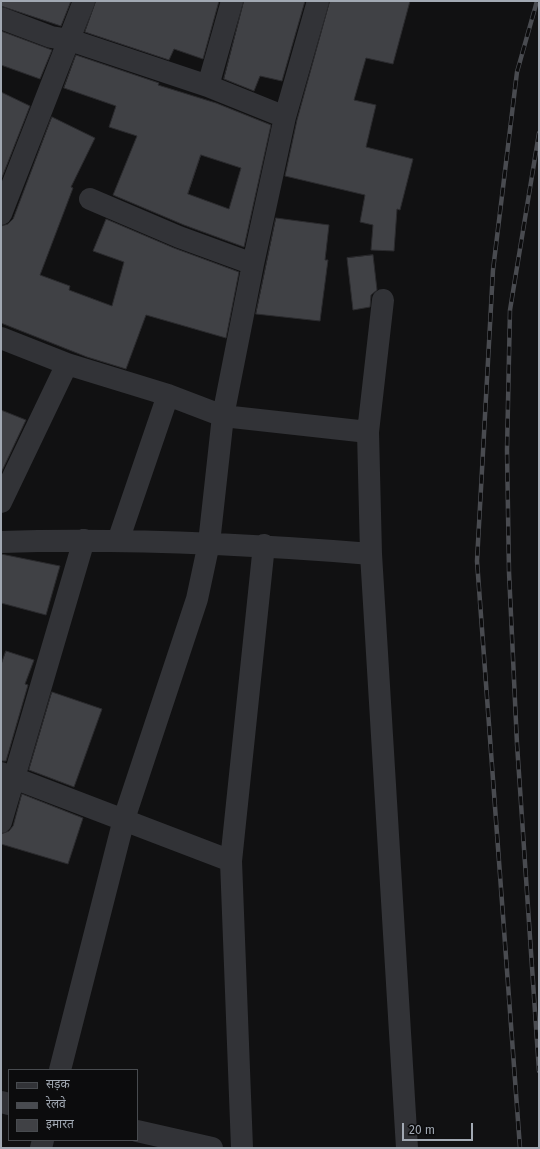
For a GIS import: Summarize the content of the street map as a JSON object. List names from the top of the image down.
{
  "legend": ["सड़क", "रेलवे", "इमारत"],
  "scale_bar": "20 m"
}
